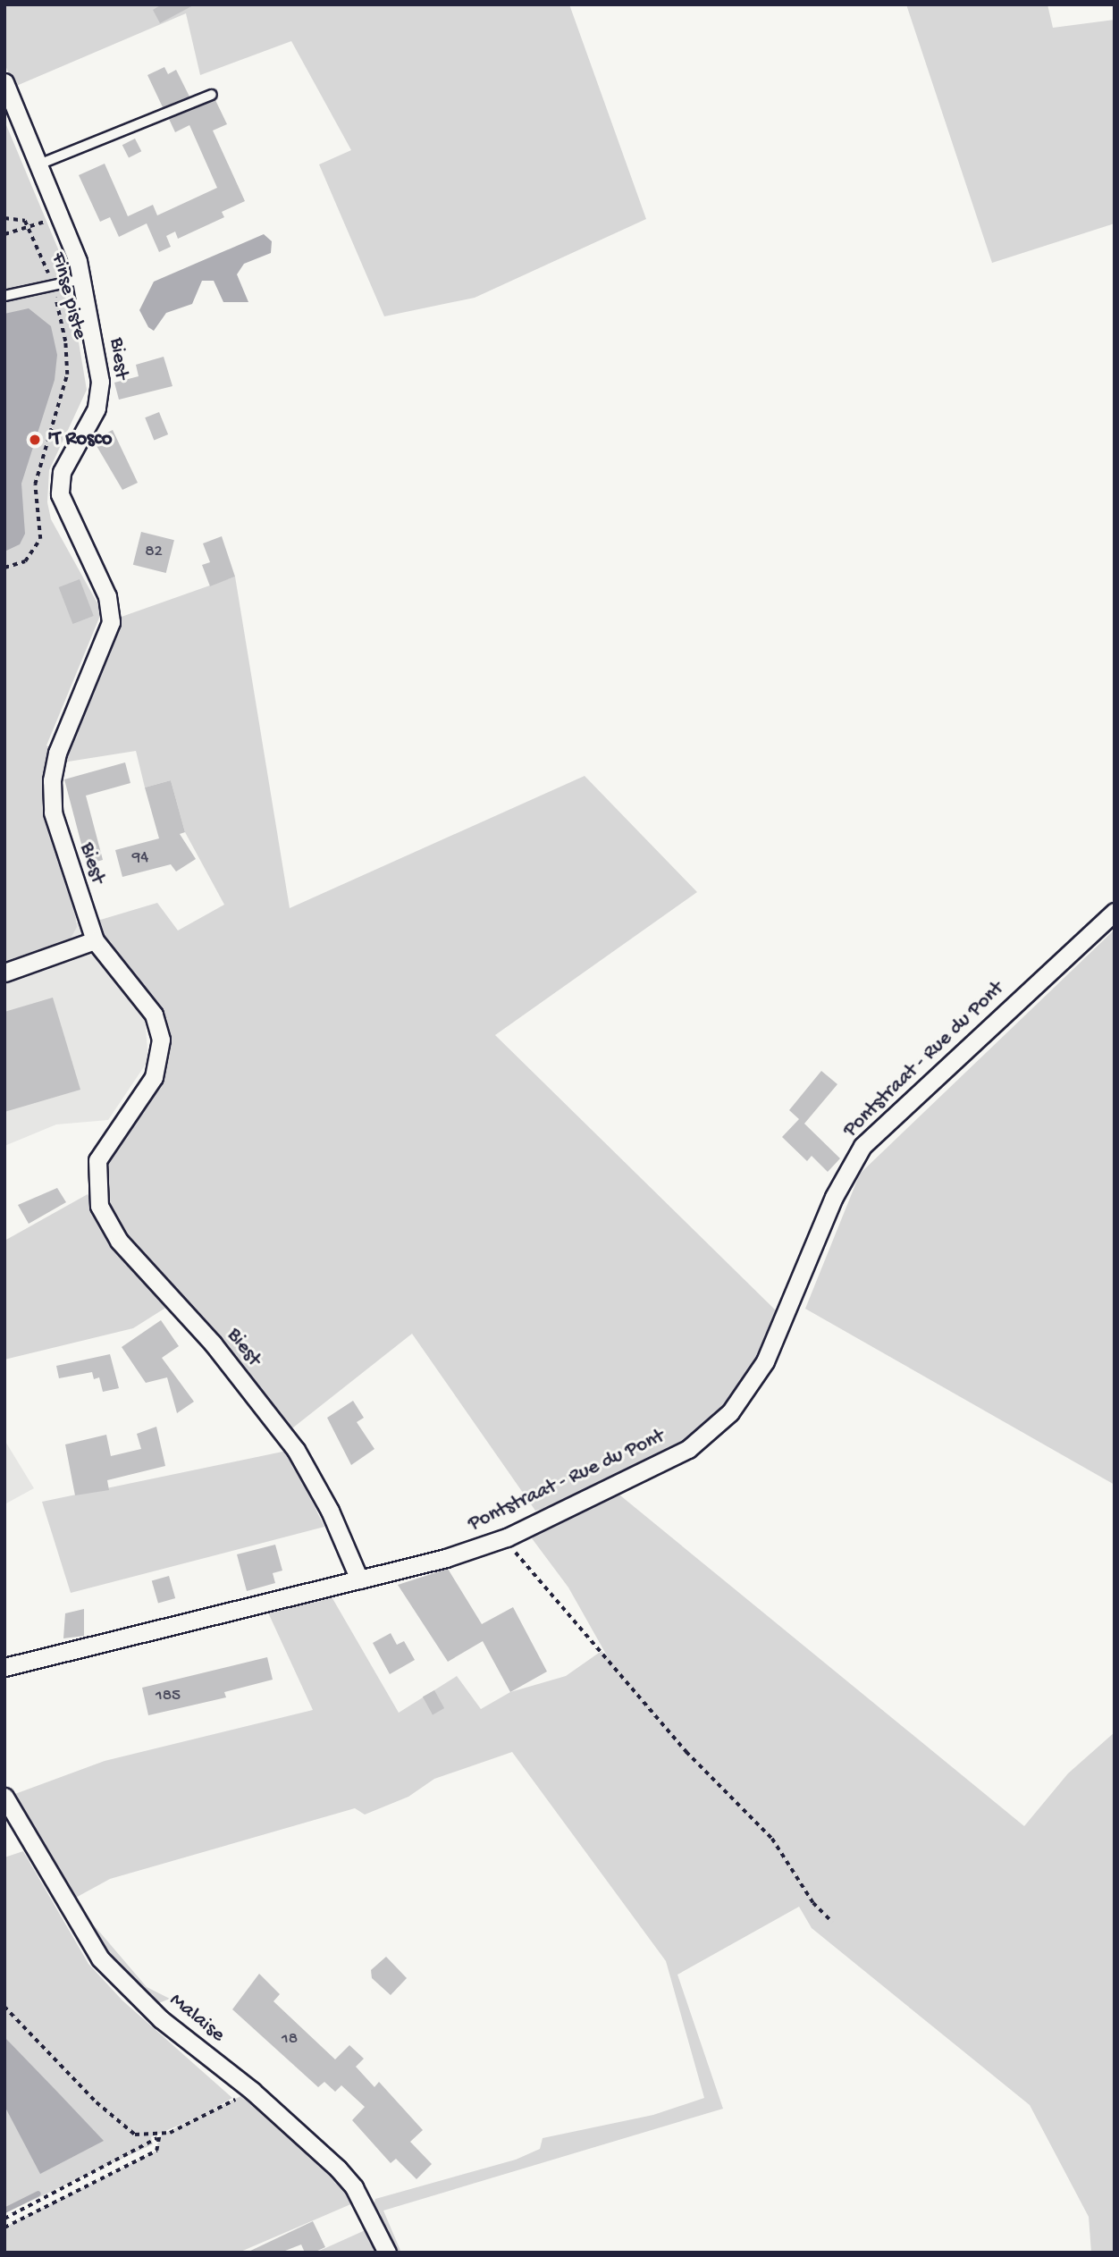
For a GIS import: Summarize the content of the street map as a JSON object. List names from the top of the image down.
{
  "streets": {
    "street": ["Biest", "Pontstraat - Rue du Pont", "Malaise"],
    "path": ["Finse piste"]
  },
  "crossings": [
    ["Biest", "Pontstraat - Rue du Pont"]
  ],
  "places": ["'T Rosco"],
  "house_numbers": [
    "82",
    "94",
    "185",
    "18"
  ]
}
